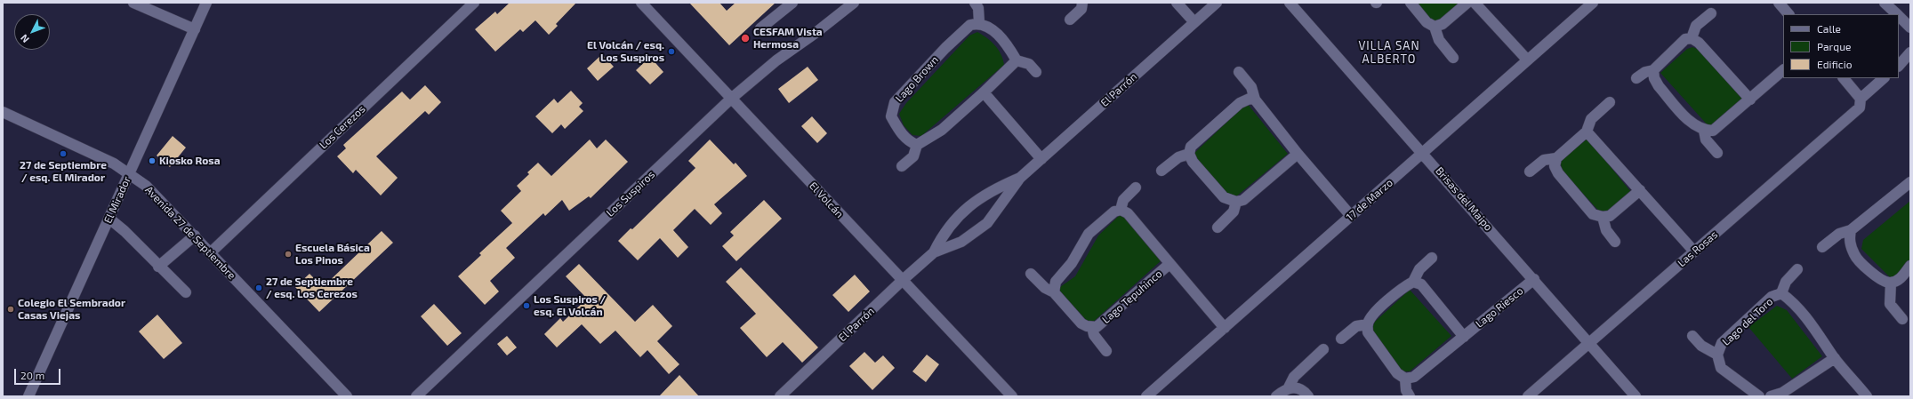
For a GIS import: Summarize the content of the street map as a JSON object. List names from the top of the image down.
{
  "streets": {
    "street": [
      "Lago Brown",
      "El Parrón",
      "Los Cerezos",
      "Los Suspiros",
      "Brisas del Maipo",
      "El Mirador",
      "El Volcán",
      "17 de Marzo",
      "Avenida 27 de Septiembre",
      "Las Rosas",
      "Lago Tepuhinco",
      "Lago Riesco",
      "Lago del Toro"
    ]
  },
  "crossings": [
    ["El Parrón", "El Volcán"],
    ["Los Cerezos", "Avenida 27 de Septiembre"],
    ["Los Suspiros", "El Volcán"],
    ["Brisas del Maipo", "17 de Marzo"],
    ["Brisas del Maipo", "Las Rosas"],
    ["Brisas del Maipo", "Lago Riesco"],
    ["El Mirador", "Avenida 27 de Septiembre"],
    ["17 de Marzo", "Lago Tepuhinco"]
  ],
  "districts": ["VILLA SAN ALBERTO"],
  "places": [
    "CESFAM Vista Hermosa",
    "El Volcán / esq. Los Suspiros",
    "27 de Septiembre / esq. El Mirador",
    "Kiosko Rosa",
    "Escuela Básica Los Pinos",
    "27 de Septiembre / esq. Los Cerezos",
    "Los Suspiros / esq. El Volcán",
    "Colegio El Sembrador Casas Viejas"
  ],
  "legend": ["Calle", "Parque", "Edificio"],
  "scale_bar": "20 m",
  "north": "bottom left"
}
